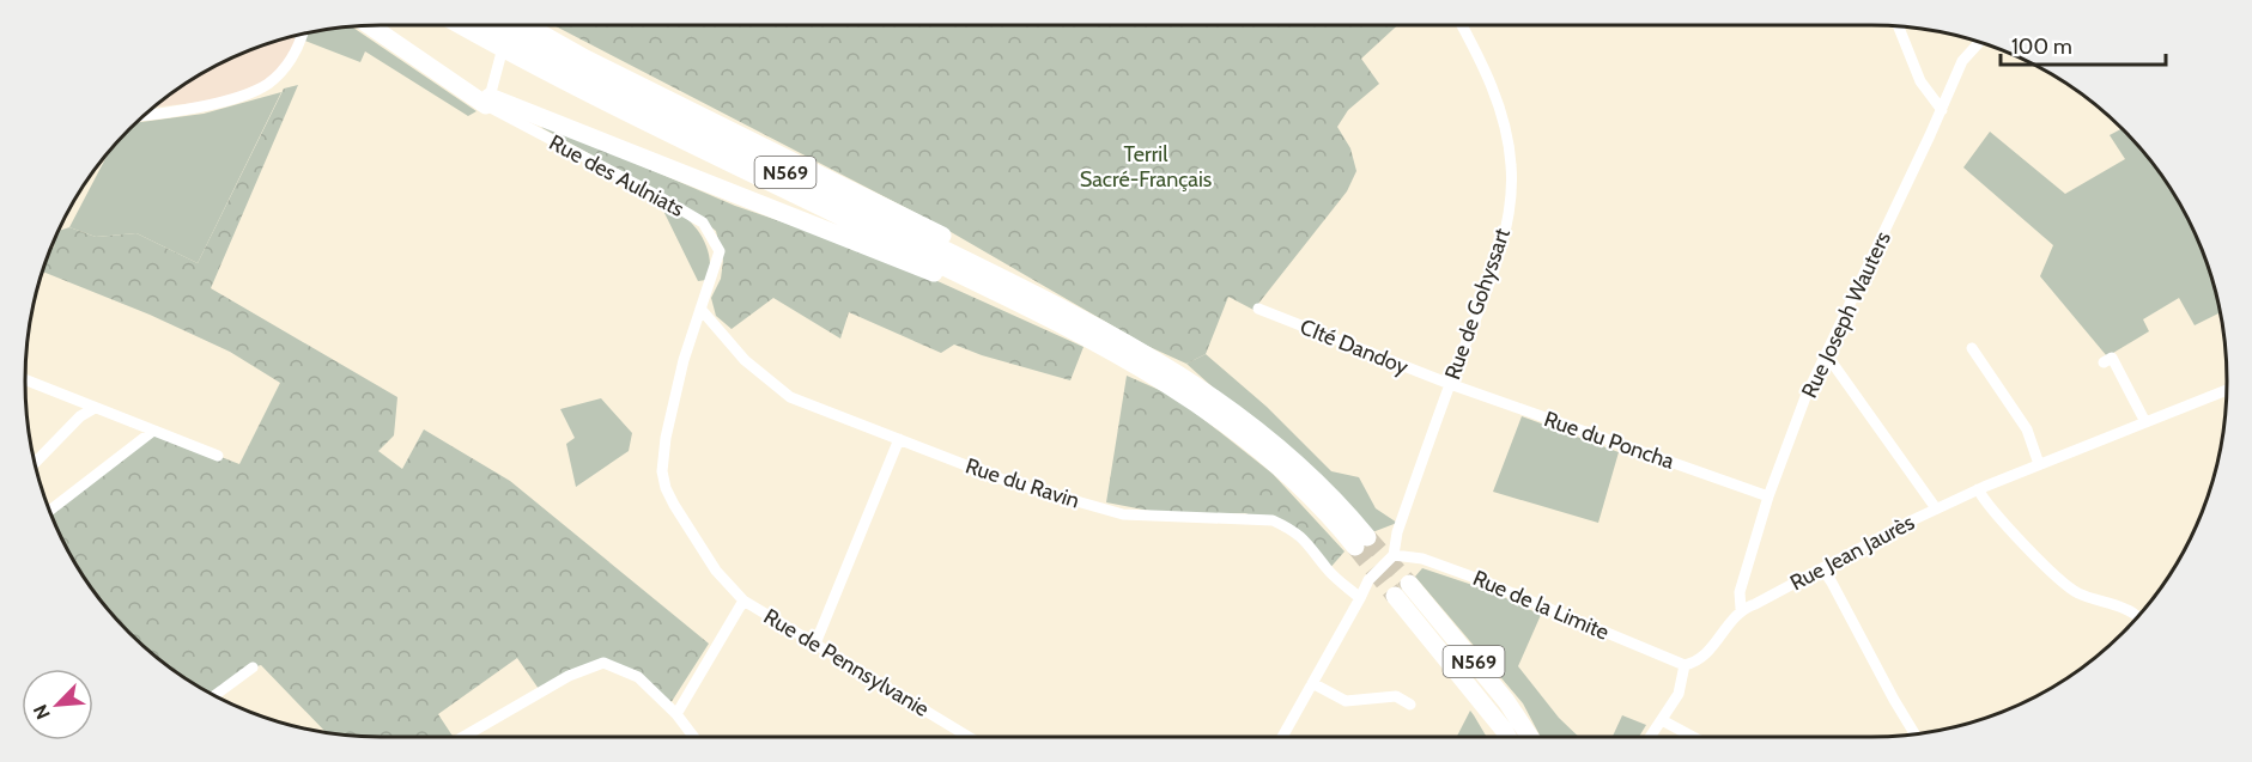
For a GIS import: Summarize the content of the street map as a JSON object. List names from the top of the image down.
{
  "streets": {
    "highway": ["N569"],
    "street": [
      "Rue des Aulniats",
      "Rue de Gohyssart",
      "Rue Joseph Wauters",
      "CIté Dandoy",
      "Rue du Poncha",
      "Rue du Ravin",
      "Rue Jean Jaurès",
      "Rue de la Limite",
      "Rue de Pennsylvanie"
    ]
  },
  "crossings": [
    ["Rue des Aulniats", "Rue du Ravin"],
    ["Rue des Aulniats", "Rue de Pennsylvanie"],
    ["Rue de Gohyssart", "CIté Dandoy"],
    ["Rue de Gohyssart", "Rue du Poncha"],
    ["Rue de Gohyssart", "Rue de la Limite"],
    ["Rue Joseph Wauters", "Rue du Poncha"],
    ["Rue Joseph Wauters", "Rue Jean Jaurès"],
    ["CIté Dandoy", "Rue du Poncha"]
  ],
  "parks": ["Terril Sacré-Français"],
  "scale_bar": "100 m",
  "north": "bottom left"
}
